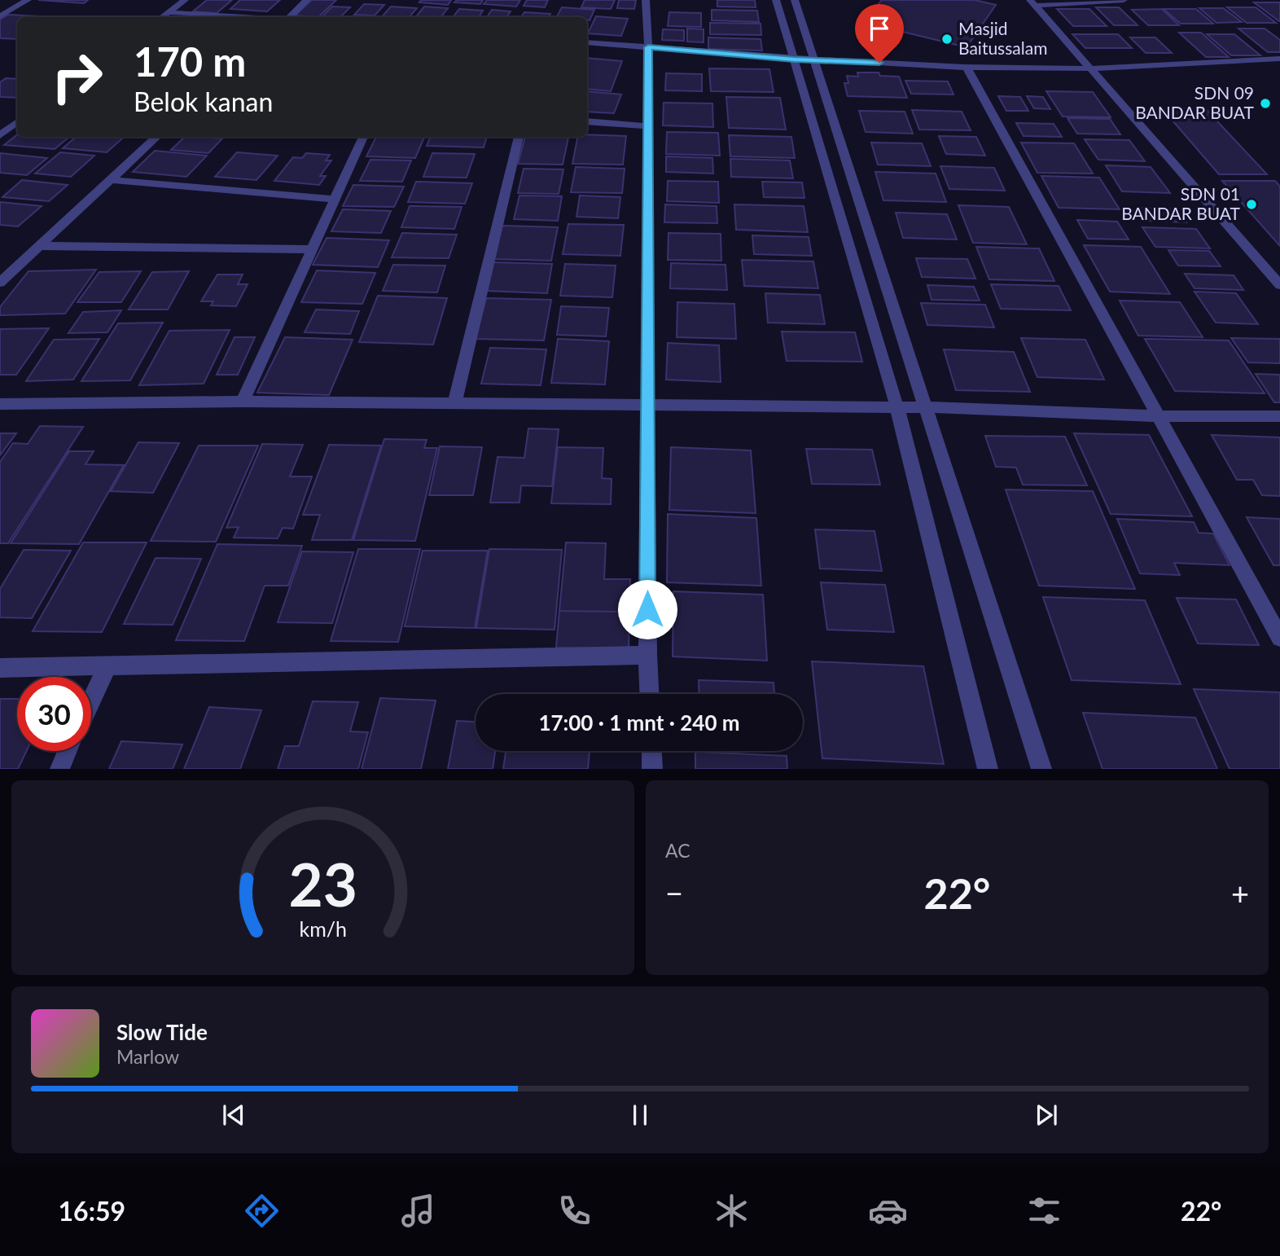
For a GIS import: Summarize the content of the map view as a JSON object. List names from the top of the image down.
{
  "places": ["Masjid Baitussalam", "SDN 09 BANDAR BUAT", "SDN 01 BANDAR BUAT"],
  "page": {
    "turn": ["170 m", "Belok kanan"],
    "limit": "30",
    "trip": "17:00 · 1 mnt · 240 m",
    "tile": "AC",
    "heat": ["−", "22°", "+"],
    "song": ["Slow Tide", "Marlow"],
    "tabs": ["16:59", "22°"],
    "gauge": ["23", "km/h"]
  }
}
